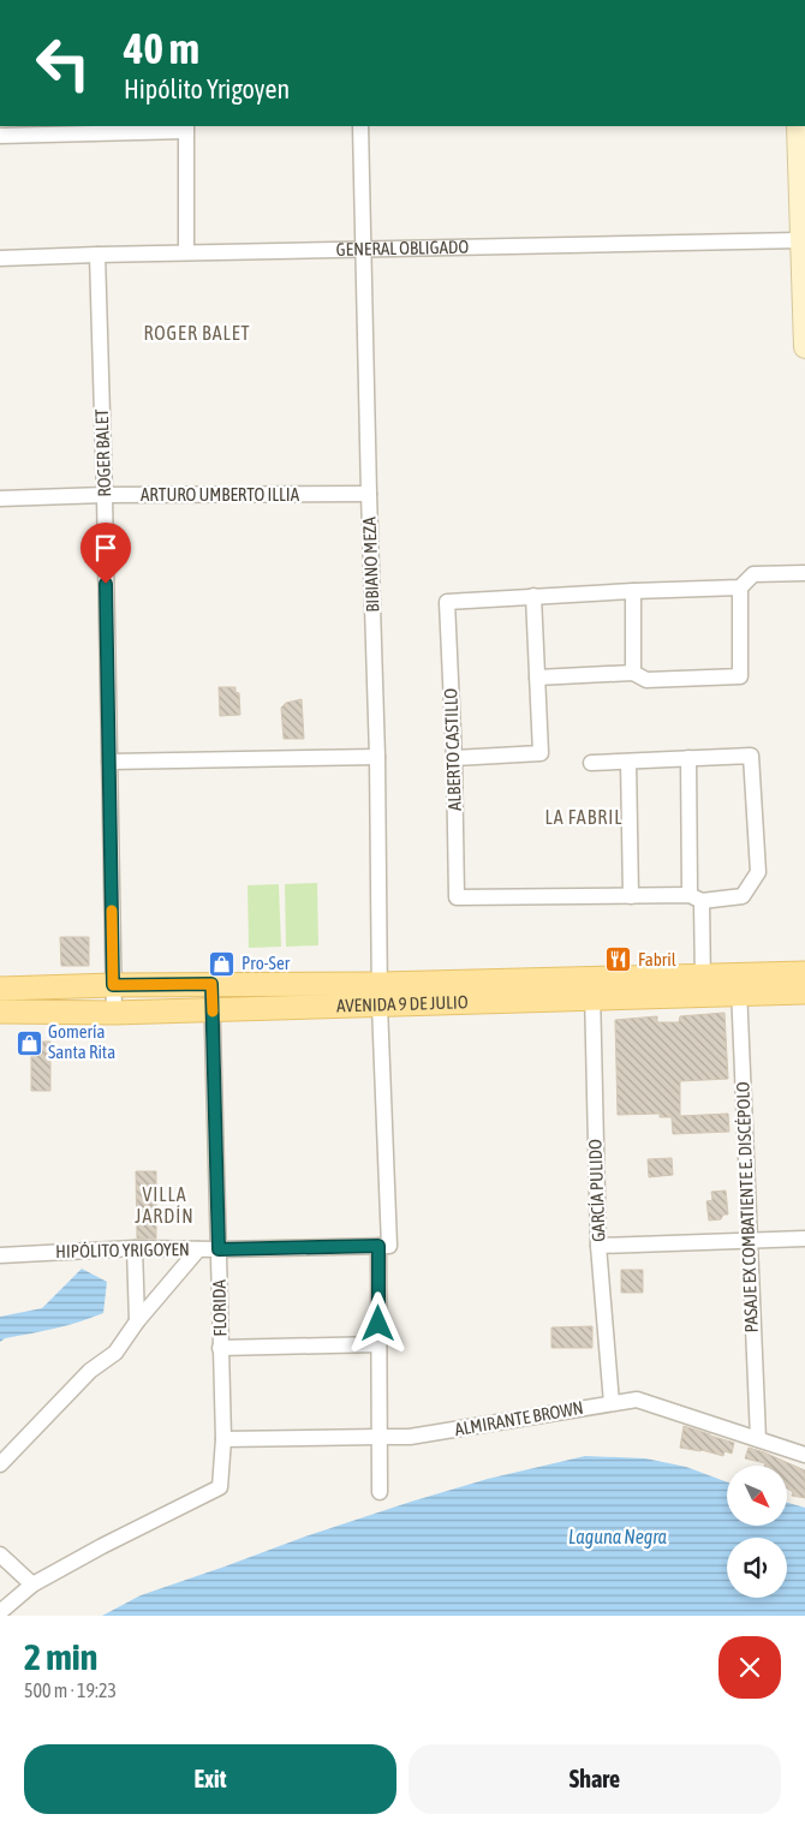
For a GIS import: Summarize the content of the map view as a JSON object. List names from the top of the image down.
{
  "streets": {
    "main road": ["AVENIDA 9 DE JULIO"],
    "street": [
      "GENERAL OBLIGADO",
      "ROGER BALET",
      "ARTURO UMBERTO ILLIA",
      "BIBIANO MEZA",
      "ALBERTO CASTILLO",
      "GARCÍA PULIDO",
      "PASAJE EX COMBATIENTE E. DISCÉPOLO",
      "HIPÓLITO YRIGOYEN",
      "FLORIDA",
      "ALMIRANTE BROWN"
    ]
  },
  "crossings": [
    ["GENERAL OBLIGADO", "ROGER BALET"],
    ["GENERAL OBLIGADO", "BIBIANO MEZA"],
    ["ROGER BALET", "ARTURO UMBERTO ILLIA"],
    ["ROGER BALET", "AVENIDA 9 DE JULIO"],
    ["ARTURO UMBERTO ILLIA", "BIBIANO MEZA"],
    ["BIBIANO MEZA", "AVENIDA 9 DE JULIO"],
    ["BIBIANO MEZA", "HIPÓLITO YRIGOYEN"],
    ["BIBIANO MEZA", "ALMIRANTE BROWN"],
    ["AVENIDA 9 DE JULIO", "GARCÍA PULIDO"],
    ["AVENIDA 9 DE JULIO", "PASAJE EX COMBATIENTE E. DISCÉPOLO"],
    ["AVENIDA 9 DE JULIO", "FLORIDA"],
    ["GARCÍA PULIDO", "ALMIRANTE BROWN"],
    ["PASAJE EX COMBATIENTE E. DISCÉPOLO", "ALMIRANTE BROWN"],
    ["HIPÓLITO YRIGOYEN", "FLORIDA"],
    ["FLORIDA", "ALMIRANTE BROWN"]
  ],
  "districts": ["ROGER BALET", "LA FABRIL", "VILLA JARDÍN"],
  "water": ["Laguna Negra"],
  "places": {
    "restaurant": ["Fabril"],
    "shop": ["Pro-Ser", "Gomería Santa Rita"]
  },
  "north": "bottom right",
  "page": {
    "turn": ["40 m", "Hipólito Yrigoyen"],
    "heading": ["2 min", "500 m · 19:23"],
    "buttons": ["Exit", "Share"]
  }
}
